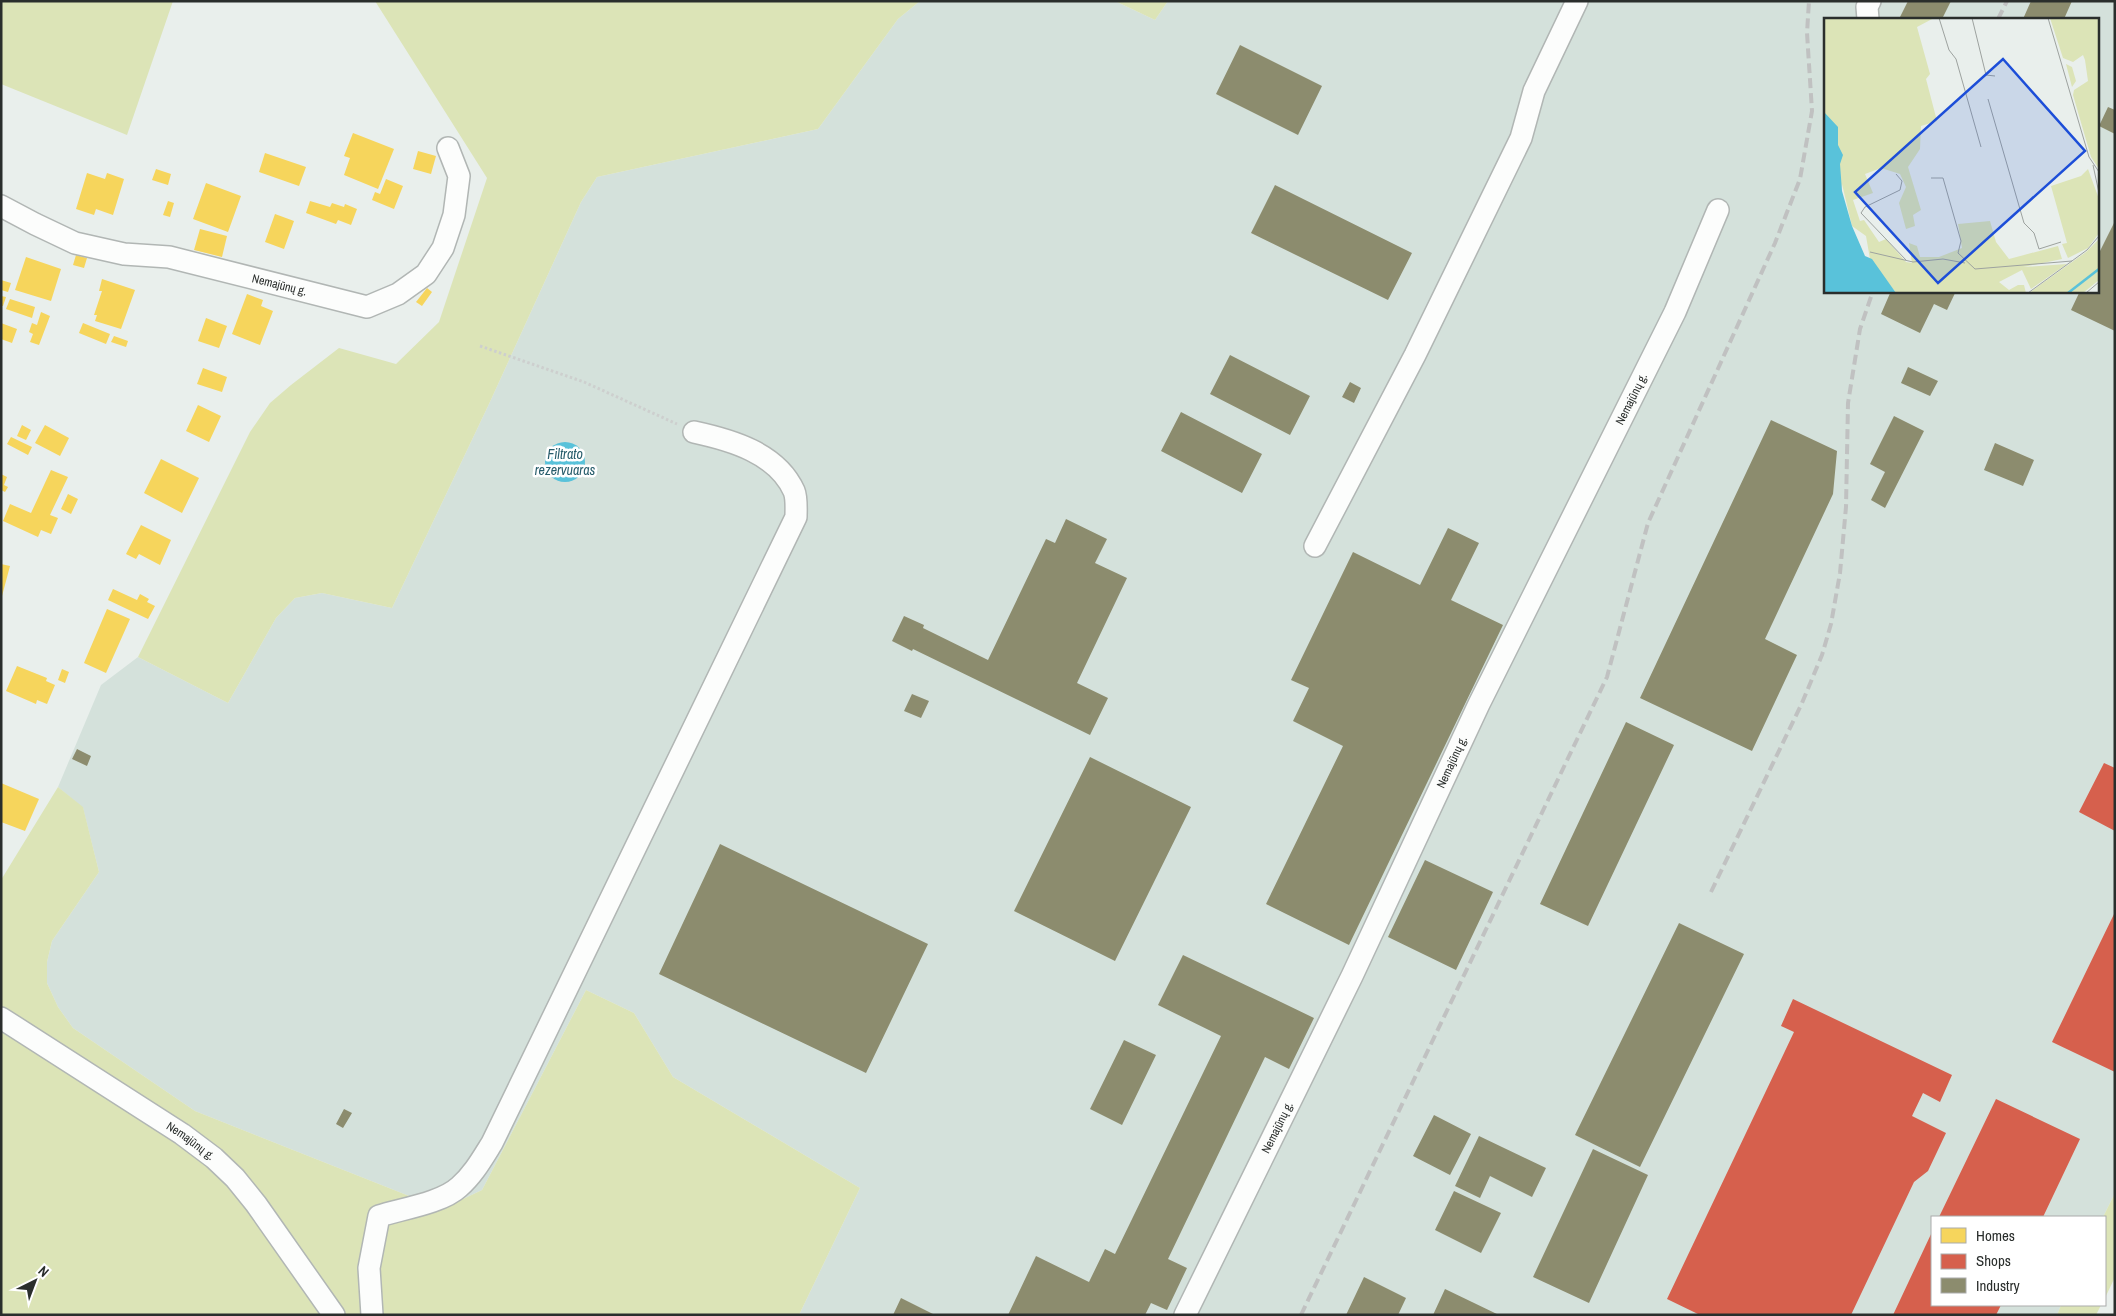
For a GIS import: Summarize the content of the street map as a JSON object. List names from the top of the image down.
{
  "streets": {
    "street": ["Nemajūnų g."]
  },
  "water": ["Filtrato rezervuaras"],
  "legend": ["Homes", "Shops", "Industry"],
  "north": "top right"
}
